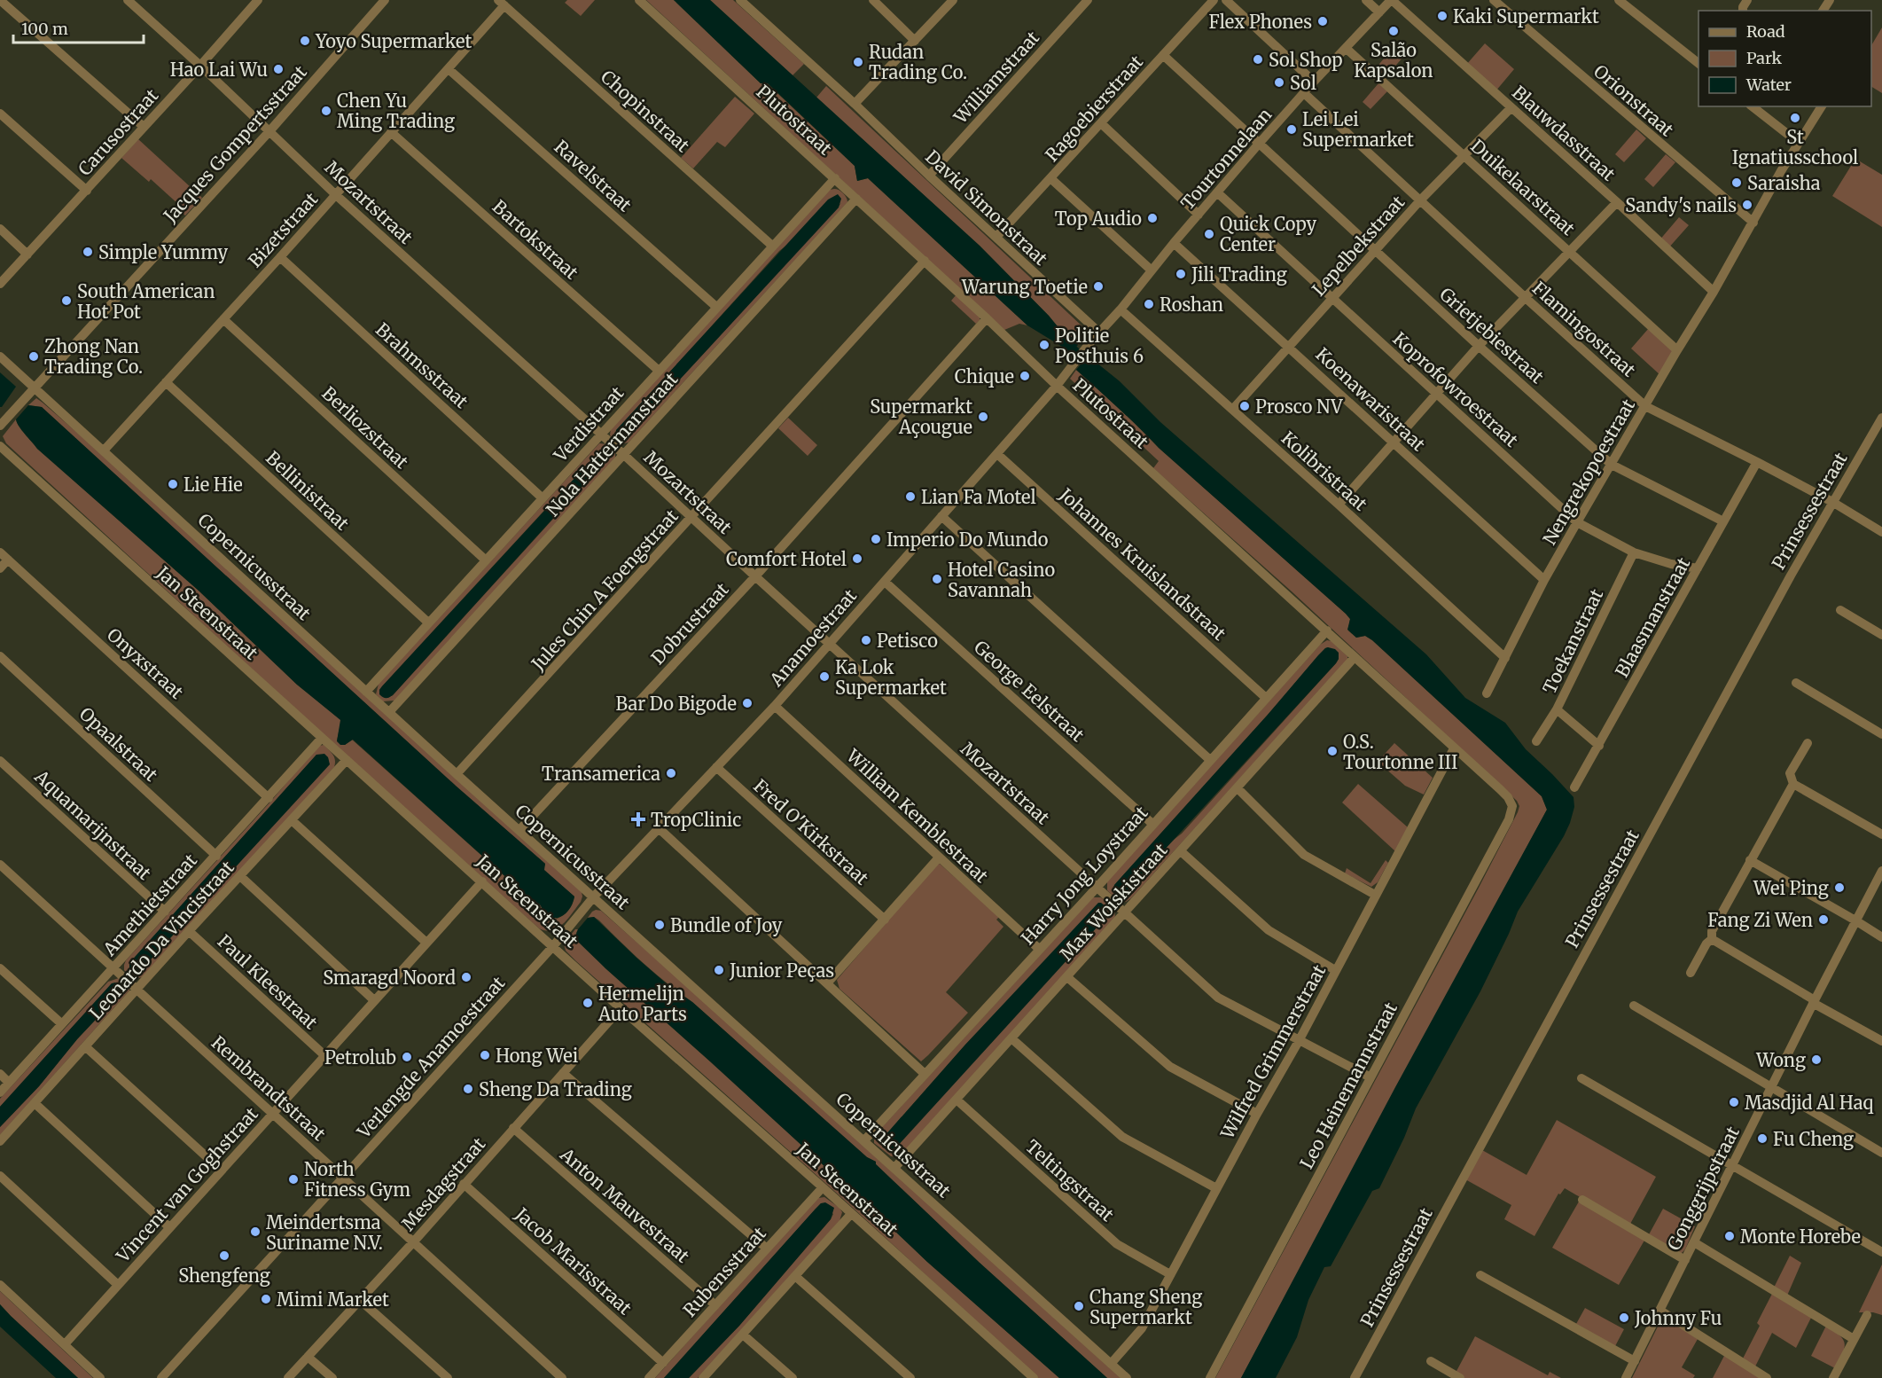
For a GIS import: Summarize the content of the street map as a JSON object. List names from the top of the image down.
{
  "streets": {
    "street": [
      "Williamstraat",
      "Orionstraat",
      "Ragoebierstraat",
      "Chopinstraat",
      "Plutostraat",
      "Carusostraat",
      "Blauwdasstraat",
      "Jacques Gompertsstraat",
      "Tourtonnelaan",
      "Ravelstraat",
      "Duikelaarstraat",
      "Mozartstraat",
      "David Simonstraat",
      "Bizetstraat",
      "Bartokstraat",
      "Lepelbekstraat",
      "Flamingostraat",
      "Grietjebiestraat",
      "Brahmsstraat",
      "Koprofowroestraat",
      "Koenawaristraat",
      "Verdistraat",
      "Berliozstraat",
      "Nola Hattermanstraat",
      "Kolibristraat",
      "Nengrekopoestraat",
      "Bellinistraat",
      "Prinsessestraat",
      "Johannes Kruislandstraat",
      "Copernicusstraat",
      "Jules Chin A Foengstraat",
      "Jan Steenstraat",
      "Blaasmanstraat",
      "Dobrustraat",
      "Anamoestraat",
      "Toekanstraat",
      "Onyxstraat",
      "George Eelstraat",
      "Opaalstraat",
      "William Kemblestraat",
      "Aquamarijnstraat",
      "Fred O'Kirkstraat",
      "Harry Jong Loystraat",
      "Max Woiskistraat",
      "Amethietstraat",
      "Leonardo Da Vincistraat",
      "Paul Kleestraat",
      "Wilfred Grimmerstraat",
      "Verlengde Anamoestraat",
      "Leo Heinemannstraat",
      "Rembrandtstraat",
      "Teltingstraat",
      "Mesdagstraat",
      "Vincent van Goghstraat",
      "Gonggrijpstraat",
      "Anton Mauvestraat",
      "Jacob Marisstraat",
      "Rubensstraat"
    ]
  },
  "crossings": [
    ["Williamstraat", "David Simonstraat"],
    ["Orionstraat", "Nengrekopoestraat"],
    ["Ragoebierstraat", "David Simonstraat"],
    ["Ragoebierstraat", "Grietjebiestraat"],
    ["Chopinstraat", "Bizetstraat"],
    ["Chopinstraat", "Verdistraat"],
    ["Plutostraat", "Verdistraat"],
    ["Plutostraat", "Nola Hattermanstraat"],
    ["Plutostraat", "Jules Chin A Foengstraat"],
    ["Plutostraat", "Dobrustraat"],
    ["Plutostraat", "Anamoestraat"],
    ["Plutostraat", "Harry Jong Loystraat"],
    ["Plutostraat", "Max Woiskistraat"],
    ["Plutostraat", "Wilfred Grimmerstraat"],
    ["Plutostraat", "Leo Heinemannstraat"],
    ["Carusostraat", "Mozartstraat"],
    ["Blauwdasstraat", "Tourtonnelaan"],
    ["Blauwdasstraat", "Lepelbekstraat"],
    ["Blauwdasstraat", "Nengrekopoestraat"],
    ["Jacques Gompertsstraat", "Mozartstraat"],
    ["Jacques Gompertsstraat", "Copernicusstraat"],
    ["Tourtonnelaan", "Duikelaarstraat"],
    ["Tourtonnelaan", "David Simonstraat"],
    ["Tourtonnelaan", "Flamingostraat"],
    ["Tourtonnelaan", "Grietjebiestraat"],
    ["Tourtonnelaan", "Koprofowroestraat"],
    ["Tourtonnelaan", "Koenawaristraat"],
    ["Tourtonnelaan", "Kolibristraat"],
    ["Tourtonnelaan", "Anamoestraat"],
    ["Ravelstraat", "Bizetstraat"],
    ["Ravelstraat", "Verdistraat"],
    ["Duikelaarstraat", "Lepelbekstraat"],
    ["Duikelaarstraat", "Nengrekopoestraat"],
    ["Mozartstraat", "Bizetstraat"],
    ["Mozartstraat", "Verdistraat"],
    ["Mozartstraat", "Nola Hattermanstraat"],
    ["Mozartstraat", "Jules Chin A Foengstraat"],
    ["Mozartstraat", "Dobrustraat"],
    ["Mozartstraat", "Anamoestraat"],
    ["Mozartstraat", "Harry Jong Loystraat"],
    ["Mozartstraat", "Max Woiskistraat"],
    ["Mozartstraat", "Wilfred Grimmerstraat"],
    ["Mozartstraat", "Leo Heinemannstraat"],
    ["Bizetstraat", "Bartokstraat"],
    ["Bizetstraat", "Brahmsstraat"],
    ["Bizetstraat", "Berliozstraat"],
    ["Bizetstraat", "Bellinistraat"],
    ["Bizetstraat", "Copernicusstraat"],
    ["Bartokstraat", "Verdistraat"],
    ["Lepelbekstraat", "Flamingostraat"],
    ["Lepelbekstraat", "Grietjebiestraat"],
    ["Lepelbekstraat", "Koprofowroestraat"],
    ["Lepelbekstraat", "Koenawaristraat"],
    ["Lepelbekstraat", "Kolibristraat"],
    ["Flamingostraat", "Nengrekopoestraat"],
    ["Flamingostraat", "Prinsessestraat"],
    ["Flamingostraat", "Blaasmanstraat"],
    ["Grietjebiestraat", "Nengrekopoestraat"],
    ["Grietjebiestraat", "Blaasmanstraat"],
    ["Brahmsstraat", "Verdistraat"],
    ["Koprofowroestraat", "Nengrekopoestraat"],
    ["Koprofowroestraat", "Blaasmanstraat"],
    ["Koprofowroestraat", "Toekanstraat"],
    ["Koenawaristraat", "Nengrekopoestraat"],
    ["Verdistraat", "Berliozstraat"],
    ["Verdistraat", "Bellinistraat"],
    ["Verdistraat", "Copernicusstraat"],
    ["Nola Hattermanstraat", "Copernicusstraat"],
    ["Kolibristraat", "Nengrekopoestraat"],
    ["Johannes Kruislandstraat", "Anamoestraat"],
    ["Johannes Kruislandstraat", "Harry Jong Loystraat"],
    ["Copernicusstraat", "Jules Chin A Foengstraat"],
    ["Copernicusstraat", "Dobrustraat"],
    ["Copernicusstraat", "Anamoestraat"],
    ["Copernicusstraat", "Harry Jong Loystraat"],
    ["Copernicusstraat", "Max Woiskistraat"],
    ["Copernicusstraat", "Wilfred Grimmerstraat"],
    ["Jan Steenstraat", "Anamoestraat"],
    ["Jan Steenstraat", "Amethietstraat"],
    ["Jan Steenstraat", "Leonardo Da Vincistraat"],
    ["Jan Steenstraat", "Verlengde Anamoestraat"],
    ["Jan Steenstraat", "Mesdagstraat"],
    ["Jan Steenstraat", "Vincent van Goghstraat"],
    ["Jan Steenstraat", "Rubensstraat"],
    ["Anamoestraat", "George Eelstraat"],
    ["Anamoestraat", "William Kemblestraat"],
    ["Anamoestraat", "Fred O'Kirkstraat"],
    ["Anamoestraat", "Verlengde Anamoestraat"],
    ["Onyxstraat", "Amethietstraat"],
    ["George Eelstraat", "Harry Jong Loystraat"],
    ["Opaalstraat", "Amethietstraat"],
    ["William Kemblestraat", "Harry Jong Loystraat"],
    ["Aquamarijnstraat", "Amethietstraat"],
    ["Max Woiskistraat", "Teltingstraat"],
    ["Amethietstraat", "Rembrandtstraat"],
    ["Leonardo Da Vincistraat", "Paul Kleestraat"],
    ["Leonardo Da Vincistraat", "Rembrandtstraat"],
    ["Paul Kleestraat", "Vincent van Goghstraat"],
    ["Wilfred Grimmerstraat", "Teltingstraat"],
    ["Verlengde Anamoestraat", "Rembrandtstraat"],
    ["Rembrandtstraat", "Mesdagstraat"],
    ["Rembrandtstraat", "Vincent van Goghstraat"],
    ["Mesdagstraat", "Anton Mauvestraat"],
    ["Mesdagstraat", "Jacob Marisstraat"],
    ["Anton Mauvestraat", "Rubensstraat"],
    ["Jacob Marisstraat", "Rubensstraat"]
  ],
  "places": {
    "other": [
      "Kaki Supermarkt",
      "Flex Phones",
      "Salão Kapsalon",
      "Yoyo Supermarket",
      "Sol Shop",
      "Rudan Trading Co.",
      "Hao Lai Wu",
      "Sol",
      "Chen Yu Ming Trading",
      "St Ignatiusschool",
      "Lei Lei Supermarket",
      "Saraisha",
      "Sandy's nails",
      "Top Audio",
      "Quick Copy Center",
      "Simple Yummy",
      "Jili Trading",
      "Warung Toetie",
      "South American Hot Pot",
      "Roshan",
      "Politie Posthuis 6",
      "Zhong Nan Trading Co.",
      "Chique",
      "Prosco NV",
      "Supermarkt Açougue",
      "Lie Hie",
      "Lian Fa Motel",
      "Imperio Do Mundo",
      "Comfort Hotel",
      "Hotel Casino Savannah",
      "Petisco",
      "Ka Lok Supermarket",
      "Bar Do Bigode",
      "O.S. Tourtonne III",
      "Transamerica",
      "Wei Ping",
      "Fang Zi Wen",
      "Bundle of Joy",
      "Junior Peças",
      "Smaragd Noord",
      "Hermelijn Auto Parts",
      "Hong Wei",
      "Petrolub",
      "Wong",
      "Sheng Da Trading",
      "Masdjid Al Haq",
      "Fu Cheng",
      "North Fitness Gym",
      "Meindertsma Suriname N.V.",
      "Monte Horebe",
      "Shengfeng",
      "Mimi Market",
      "Chang Sheng Supermarkt",
      "Johnny Fu"
    ],
    "health": ["TropClinic"]
  },
  "legend": ["Road", "Park", "Water"],
  "scale_bar": "100 m"
}
